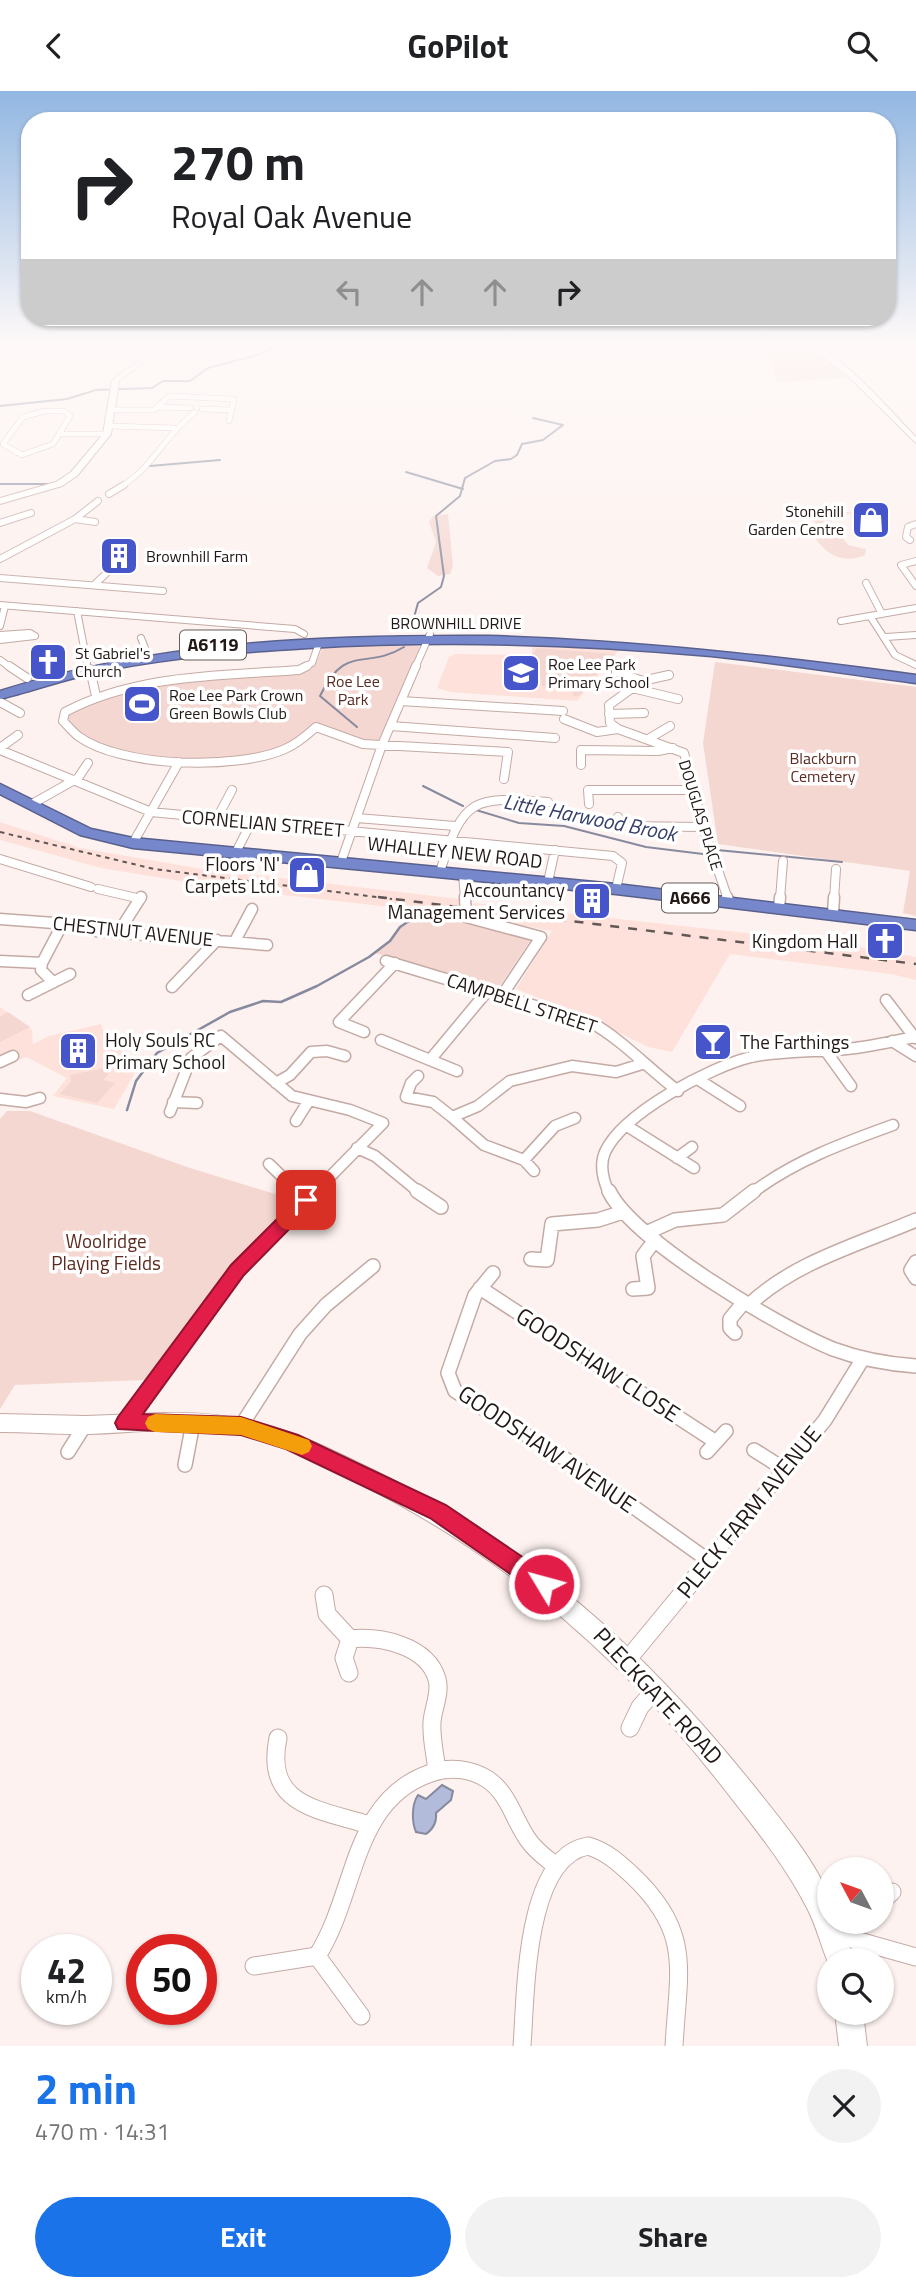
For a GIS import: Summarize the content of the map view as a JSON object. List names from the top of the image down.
{
  "streets": {
    "highway": [
      "BROWNHILL DRIVE",
      "A6119",
      "WHALLEY NEW ROAD",
      "A666"
    ],
    "street": [
      "DOUGLAS PLACE",
      "CORNELIAN STREET",
      "CHESTNUT AVENUE",
      "CAMPBELL STREET",
      "GOODSHAW CLOSE",
      "GOODSHAW AVENUE",
      "PLECK FARM AVENUE",
      "PLECKGATE ROAD"
    ]
  },
  "crossings": [
    ["DOUGLAS PLACE", "WHALLEY NEW ROAD"],
    ["CORNELIAN STREET", "WHALLEY NEW ROAD"],
    ["GOODSHAW CLOSE", "GOODSHAW AVENUE"],
    ["GOODSHAW AVENUE", "PLECK FARM AVENUE"],
    ["PLECK FARM AVENUE", "PLECKGATE ROAD"]
  ],
  "water": ["Little Harwood Brook"],
  "parks": ["Roe Lee Park", "Blackburn Cemetery", "Woolridge Playing Fields"],
  "places": {
    "shop": ["Stonehill Garden Centre", "Floors 'N' Carpets Ltd."],
    "building": ["Brownhill Farm", "Accountancy Management Services", "Holy Souls RC Primary School"],
    "church": ["St Gabriel's Church", "Kingdom Hall"],
    "school or university": ["Roe Lee Park Primary School"],
    "sports": ["Roe Lee Park Crown Green Bowls Club"],
    "bar": ["The Farthings"]
  },
  "north": "top left",
  "page": {
    "header": "GoPilot",
    "turn": ["270 m", "Royal Oak Avenue"],
    "speed": "42 km/h",
    "limit": "50",
    "heading": ["2 min", "470 m · 14:31"],
    "buttons": ["Exit", "Share"]
  }
}
